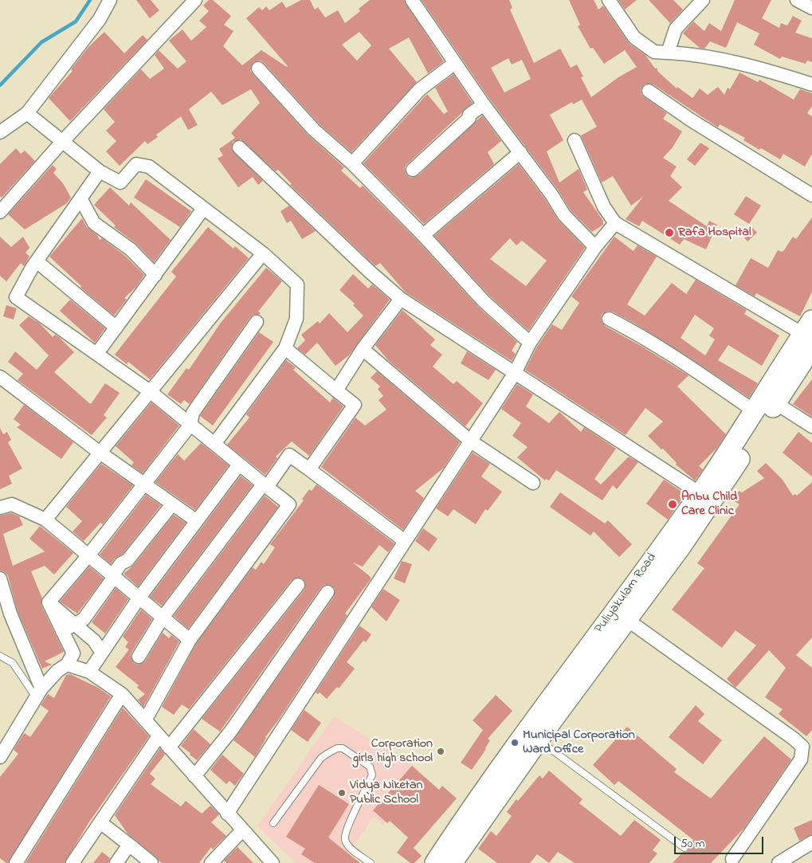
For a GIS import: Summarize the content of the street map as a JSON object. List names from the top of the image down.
{
  "streets": {
    "main road": ["Puliyakulam Road"]
  },
  "places": [
    "Rafa Hospital",
    "Anbu Child Care Clinic",
    "Municipal Corporation Ward Office",
    "Corporation girls high school",
    "Vidya Niketan Public School"
  ],
  "scale_bar": "50 m"
}
